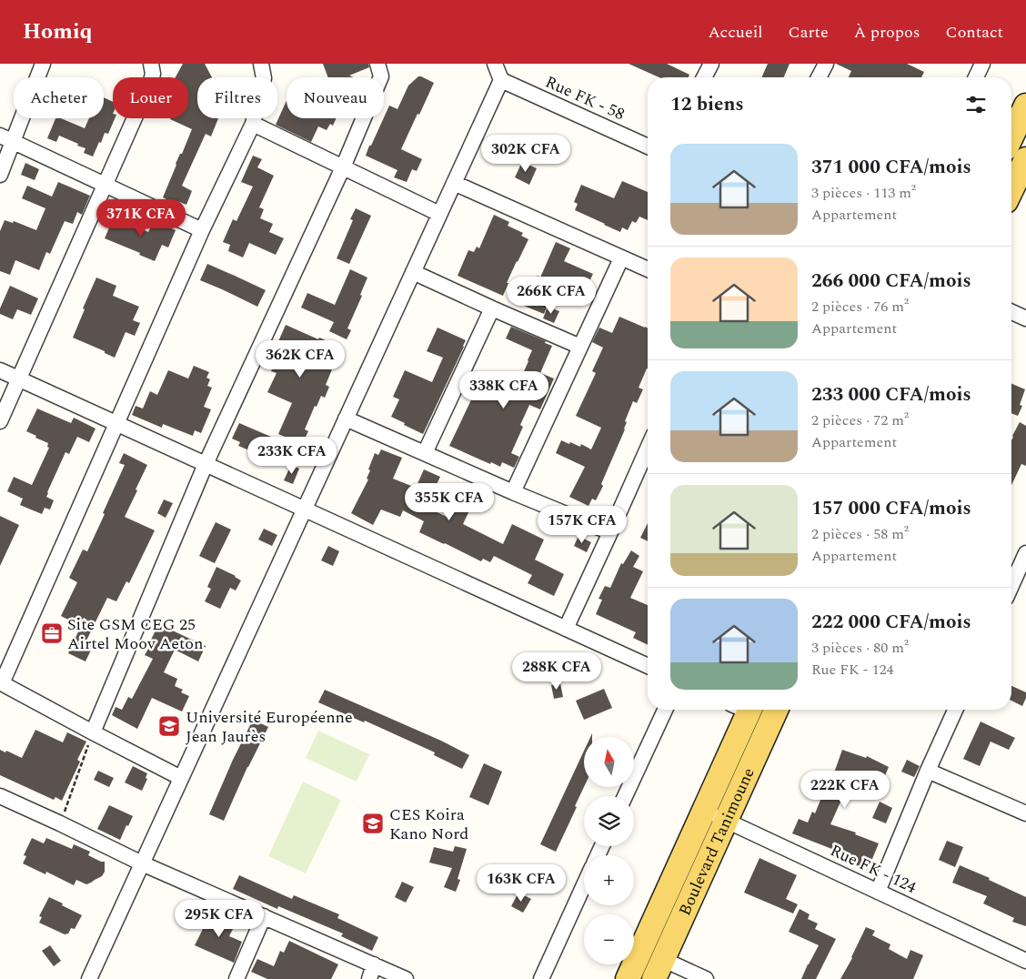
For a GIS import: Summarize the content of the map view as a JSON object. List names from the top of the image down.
{
  "streets": {
    "main road": ["Boulevard Tanimoune"],
    "street": ["Rue FK - 58", "Rue FK - 124"]
  },
  "crossings": [
    ["Boulevard Tanimoune", "Rue FK - 124"]
  ],
  "places": {
    "office": ["Site GSM CEG 25 Airtel Moov Aeton"],
    "school or university": ["Université Européenne Jean Jaurès", "CES Koira Kano Nord"]
  },
  "north": "top",
  "page": {
    "header": "Homiq",
    "nav": [
      "Accueil",
      "Carte",
      "À propos",
      "Contact"
    ],
    "chip": [
      "Acheter",
      "Louer",
      "Filtres",
      "Nouveau"
    ],
    "heading": "12 biens",
    "list": [
      {
        "name": "371 000 CFA/mois",
        "note": "3 pièces · 113 m² · Appartement"
      },
      {
        "name": "266 000 CFA/mois",
        "note": "2 pièces · 76 m² · Appartement"
      },
      {
        "name": "233 000 CFA/mois",
        "note": "2 pièces · 72 m² · Appartement"
      },
      {
        "name": "157 000 CFA/mois",
        "note": "2 pièces · 58 m² · Appartement"
      },
      {
        "name": "222 000 CFA/mois",
        "note": "3 pièces · 80 m² · Rue FK - 124"
      }
    ],
    "price": [
      "302K CFA",
      "371K CFA",
      "266K CFA",
      "362K CFA",
      "338K CFA",
      "233K CFA",
      "355K CFA",
      "157K CFA",
      "288K CFA",
      "222K CFA",
      "163K CFA",
      "295K CFA"
    ],
    "map_buttons": ["+", "−"]
  }
}
